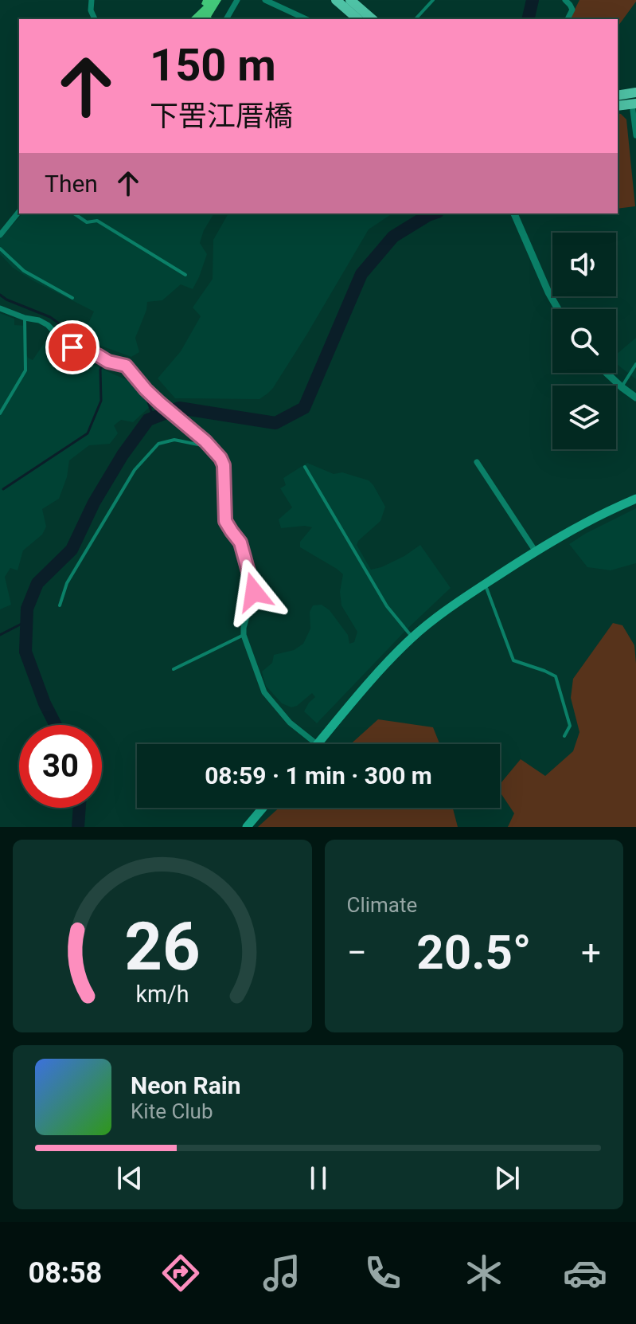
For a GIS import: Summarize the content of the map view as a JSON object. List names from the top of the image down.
{
  "page": {
    "turn": ["150 m", "下罟江厝橋"],
    "then": "Then",
    "limit": "30",
    "trip": "08:59 · 1 min · 300 m",
    "tile": "Climate",
    "heat": ["−", "20.5°", "+"],
    "song": ["Neon Rain", "Kite Club"],
    "tabs": "08:58",
    "gauge": ["26", "km/h"]
  }
}
